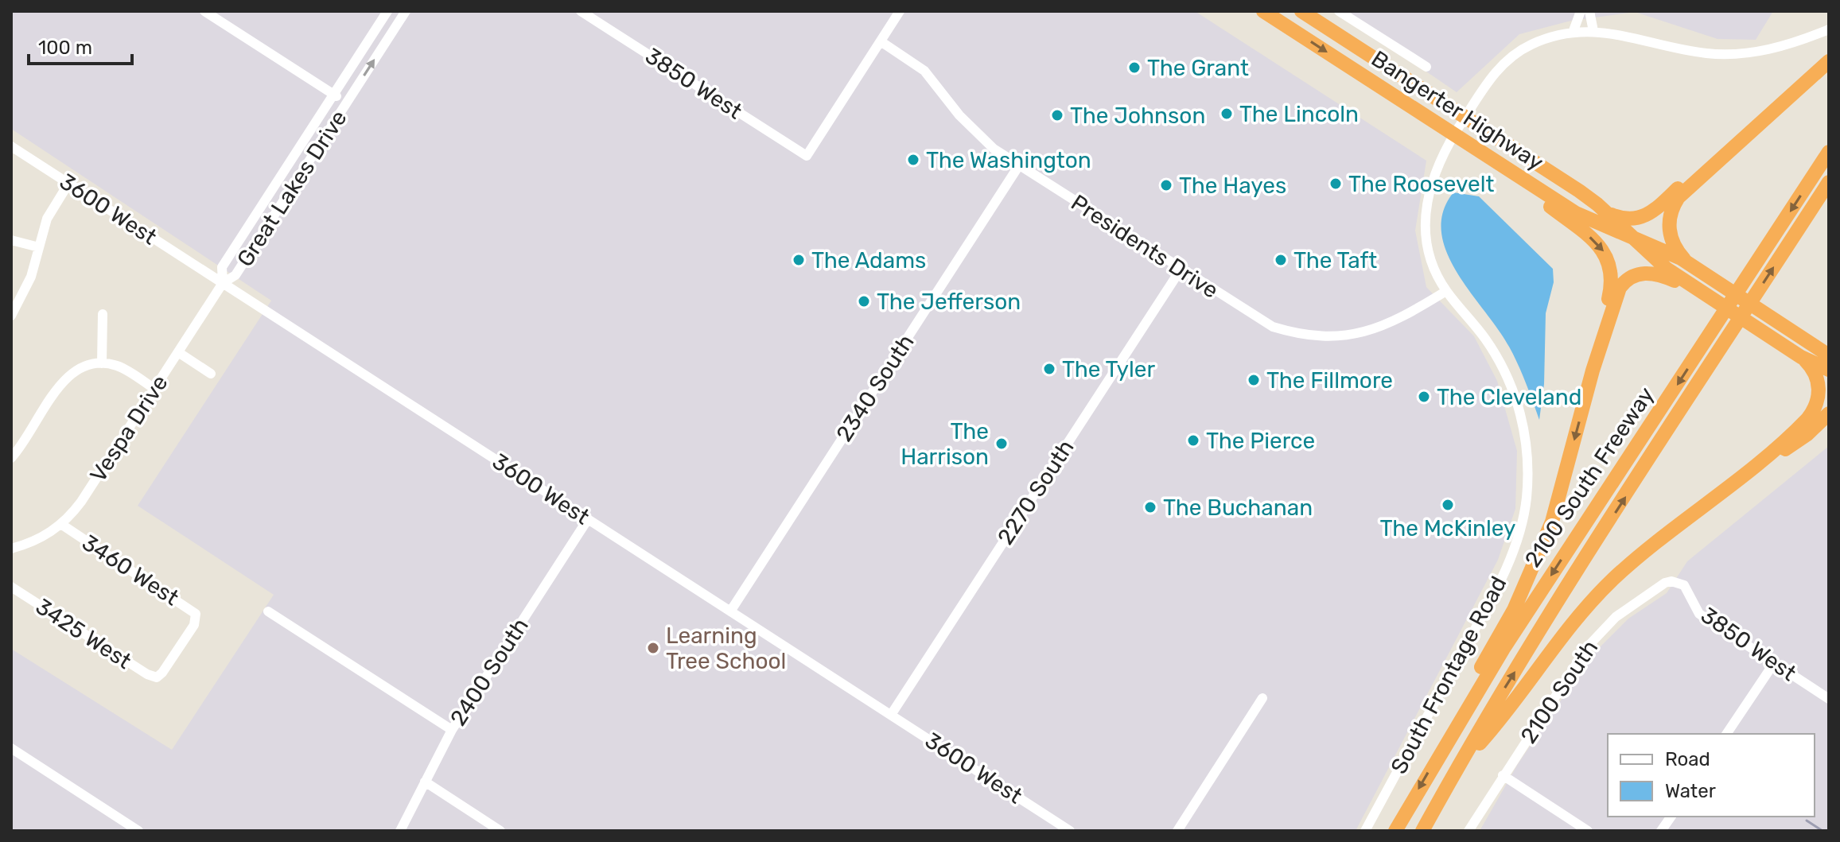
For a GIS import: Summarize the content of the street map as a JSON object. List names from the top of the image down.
{
  "streets": {
    "highway": ["Bangerter Highway", "2100 South Freeway"],
    "street": [
      "3850 West",
      "Great Lakes Drive",
      "3600 West",
      "Presidents Drive",
      "2340 South",
      "Vespa Drive",
      "2270 South",
      "3460 West",
      "3425 West",
      "2400 South",
      "South Frontage Road",
      "2100 South"
    ]
  },
  "crossings": [
    ["3850 West", "Presidents Drive"],
    ["3850 West", "2100 South"],
    ["Bangerter Highway", "South Frontage Road"],
    ["Great Lakes Drive", "3600 West"],
    ["Great Lakes Drive", "Vespa Drive"],
    ["3600 West", "2340 South"],
    ["3600 West", "Vespa Drive"],
    ["3600 West", "2270 South"],
    ["3600 West", "2400 South"],
    ["Presidents Drive", "2340 South"],
    ["Presidents Drive", "2270 South"],
    ["Presidents Drive", "South Frontage Road"],
    ["Vespa Drive", "3460 West"],
    ["3460 West", "3425 West"]
  ],
  "places": [
    "The Grant",
    "The Lincoln",
    "The Johnson",
    "The Washington",
    "The Roosevelt",
    "The Hayes",
    "The Adams",
    "The Taft",
    "The Jefferson",
    "The Tyler",
    "The Fillmore",
    "The Cleveland",
    "The Pierce",
    "The Harrison",
    "The McKinley",
    "The Buchanan",
    "Learning Tree School"
  ],
  "legend": ["Road", "Water"],
  "scale_bar": "100 m"
}
